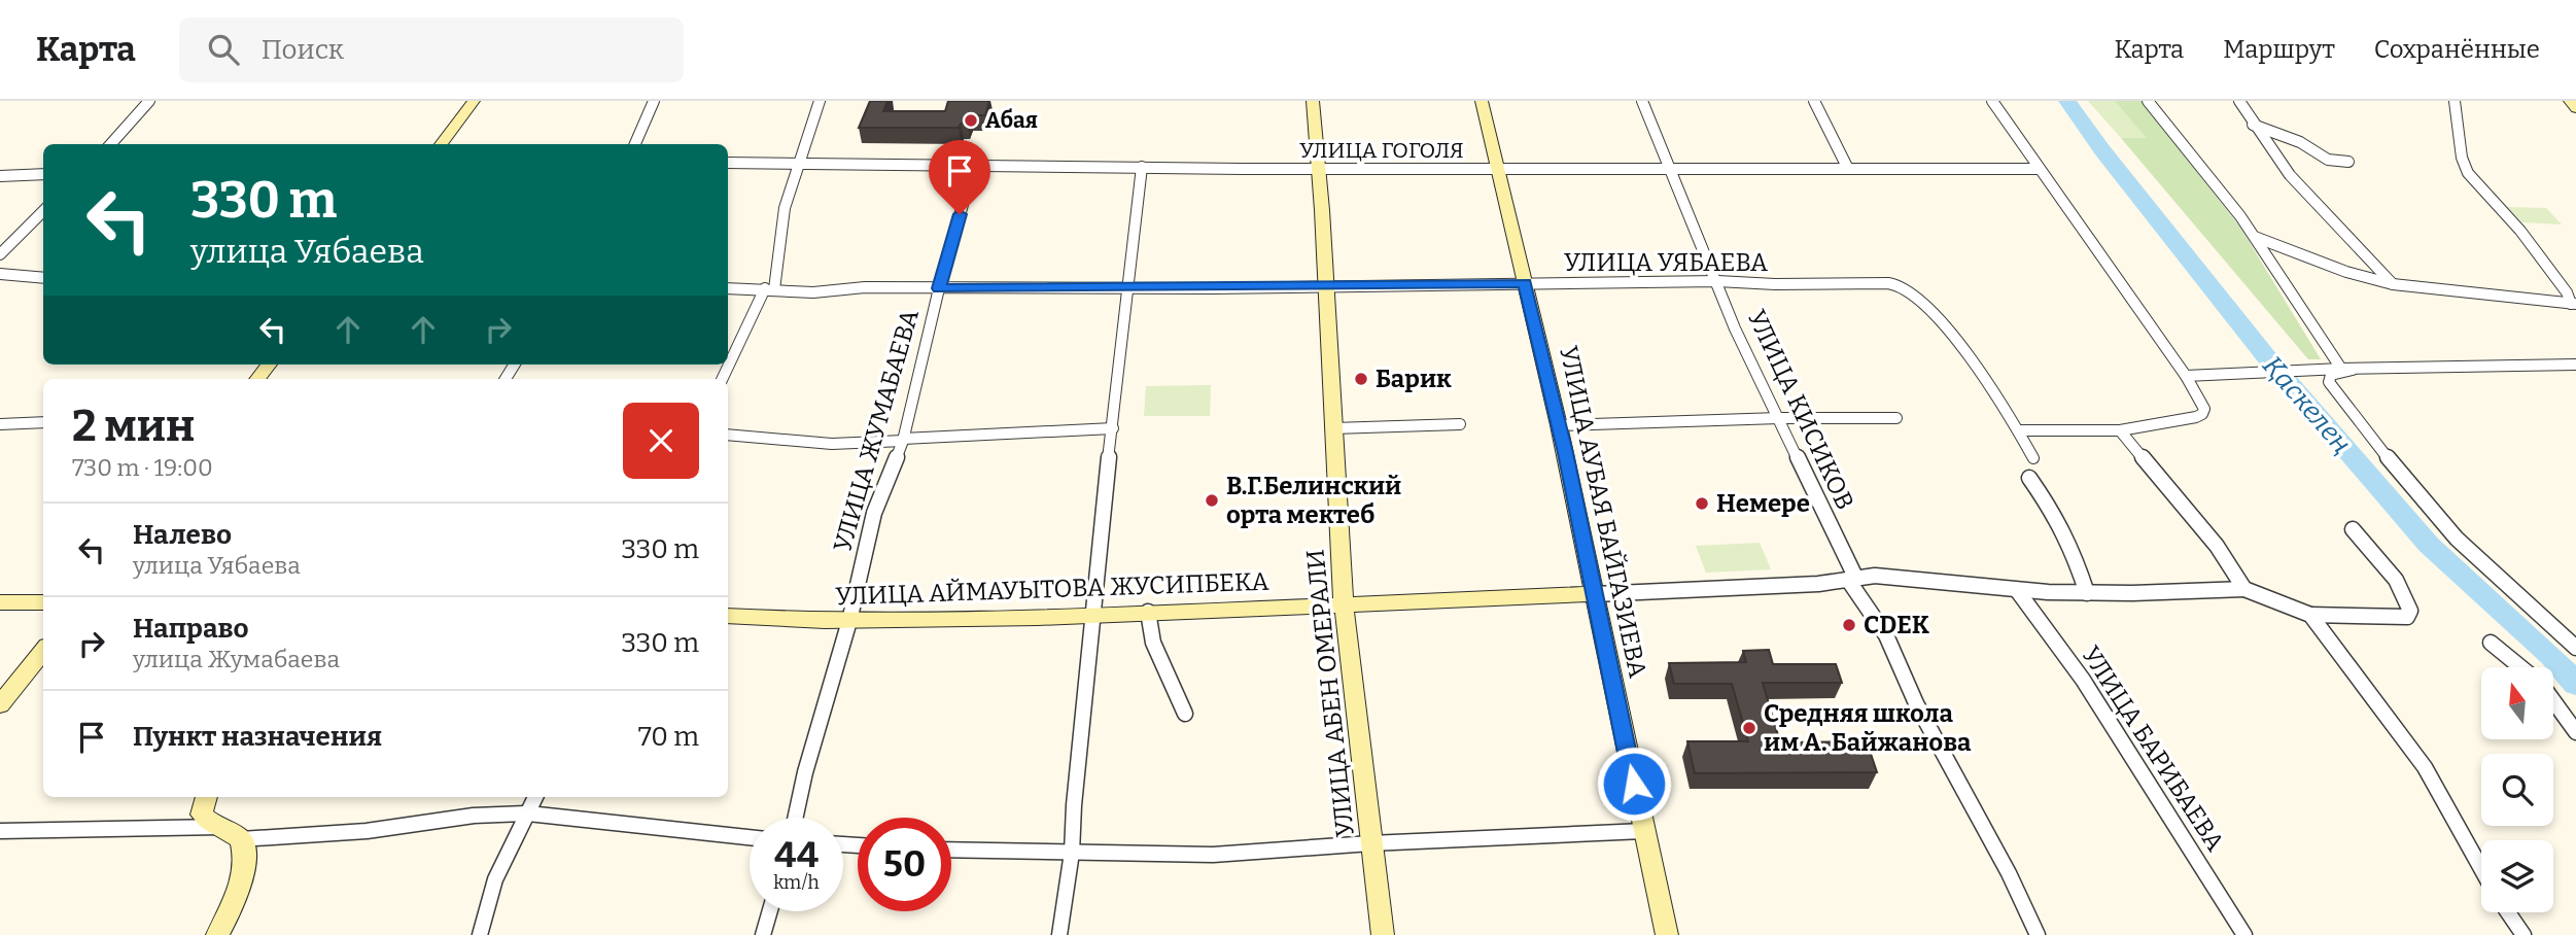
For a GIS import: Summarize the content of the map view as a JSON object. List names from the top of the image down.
{
  "streets": {
    "main road": ["УЛИЦА АУБАЯ БАЙГАЗИЕВА", "УЛИЦА АЙМАУЫТОВА ЖУСИПБЕКА", "УЛИЦА АБЕН ОМЕРАЛИ"],
    "street": [
      "УЛИЦА ГОГОЛЯ",
      "УЛИЦА УЯБАЕВА",
      "УЛИЦА КИСИКОВ",
      "УЛИЦА ЖУМАБАЕВА",
      "УЛИЦА БАРИБАЕВА"
    ]
  },
  "crossings": [
    ["УЛИЦА ГОГОЛЯ", "УЛИЦА КИСИКОВ"],
    ["УЛИЦА ГОГОЛЯ", "УЛИЦА ЖУМАБАЕВА"],
    ["УЛИЦА ГОГОЛЯ", "УЛИЦА АУБАЯ БАЙГАЗИЕВА"],
    ["УЛИЦА ГОГОЛЯ", "УЛИЦА АБЕН ОМЕРАЛИ"],
    ["УЛИЦА УЯБАЕВА", "УЛИЦА КИСИКОВ"],
    ["УЛИЦА УЯБАЕВА", "УЛИЦА ЖУМАБАЕВА"],
    ["УЛИЦА УЯБАЕВА", "УЛИЦА АУБАЯ БАЙГАЗИЕВА"],
    ["УЛИЦА УЯБАЕВА", "УЛИЦА АБЕН ОМЕРАЛИ"],
    ["УЛИЦА КИСИКОВ", "УЛИЦА АЙМАУЫТОВА ЖУСИПБЕКА"],
    ["УЛИЦА ЖУМАБАЕВА", "УЛИЦА АЙМАУЫТОВА ЖУСИПБЕКА"],
    ["УЛИЦА АУБАЯ БАЙГАЗИЕВА", "УЛИЦА АЙМАУЫТОВА ЖУСИПБЕКА"],
    ["УЛИЦА АЙМАУЫТОВА ЖУСИПБЕКА", "УЛИЦА АБЕН ОМЕРАЛИ"],
    ["УЛИЦА АЙМАУЫТОВА ЖУСИПБЕКА", "УЛИЦА БАРИБАЕВА"]
  ],
  "water": ["Қаскелең"],
  "places": [
    "Абая",
    "Барик",
    "В.Г.Белинский орта мектеб",
    "Немере",
    "CDEK",
    "Средняя школа им А. Байжанова"
  ],
  "north": "top",
  "page": {
    "header": "Карта",
    "search": "Поиск",
    "nav": ["Карта", "Маршрут", "Сохранённые"],
    "turn": ["330 m", "улица Уябаева"],
    "heading": ["2 мин", "730 m · 19:00"],
    "list": [
      {
        "name": "Налево",
        "note": "улица Уябаева",
        "value": "330 m"
      },
      {
        "name": "Направо",
        "note": "улица Жумабаева",
        "value": "330 m"
      },
      {
        "name": "Пункт назначения",
        "value": "70 m"
      }
    ],
    "speed": "44 km/h",
    "limit": "50"
  }
}
